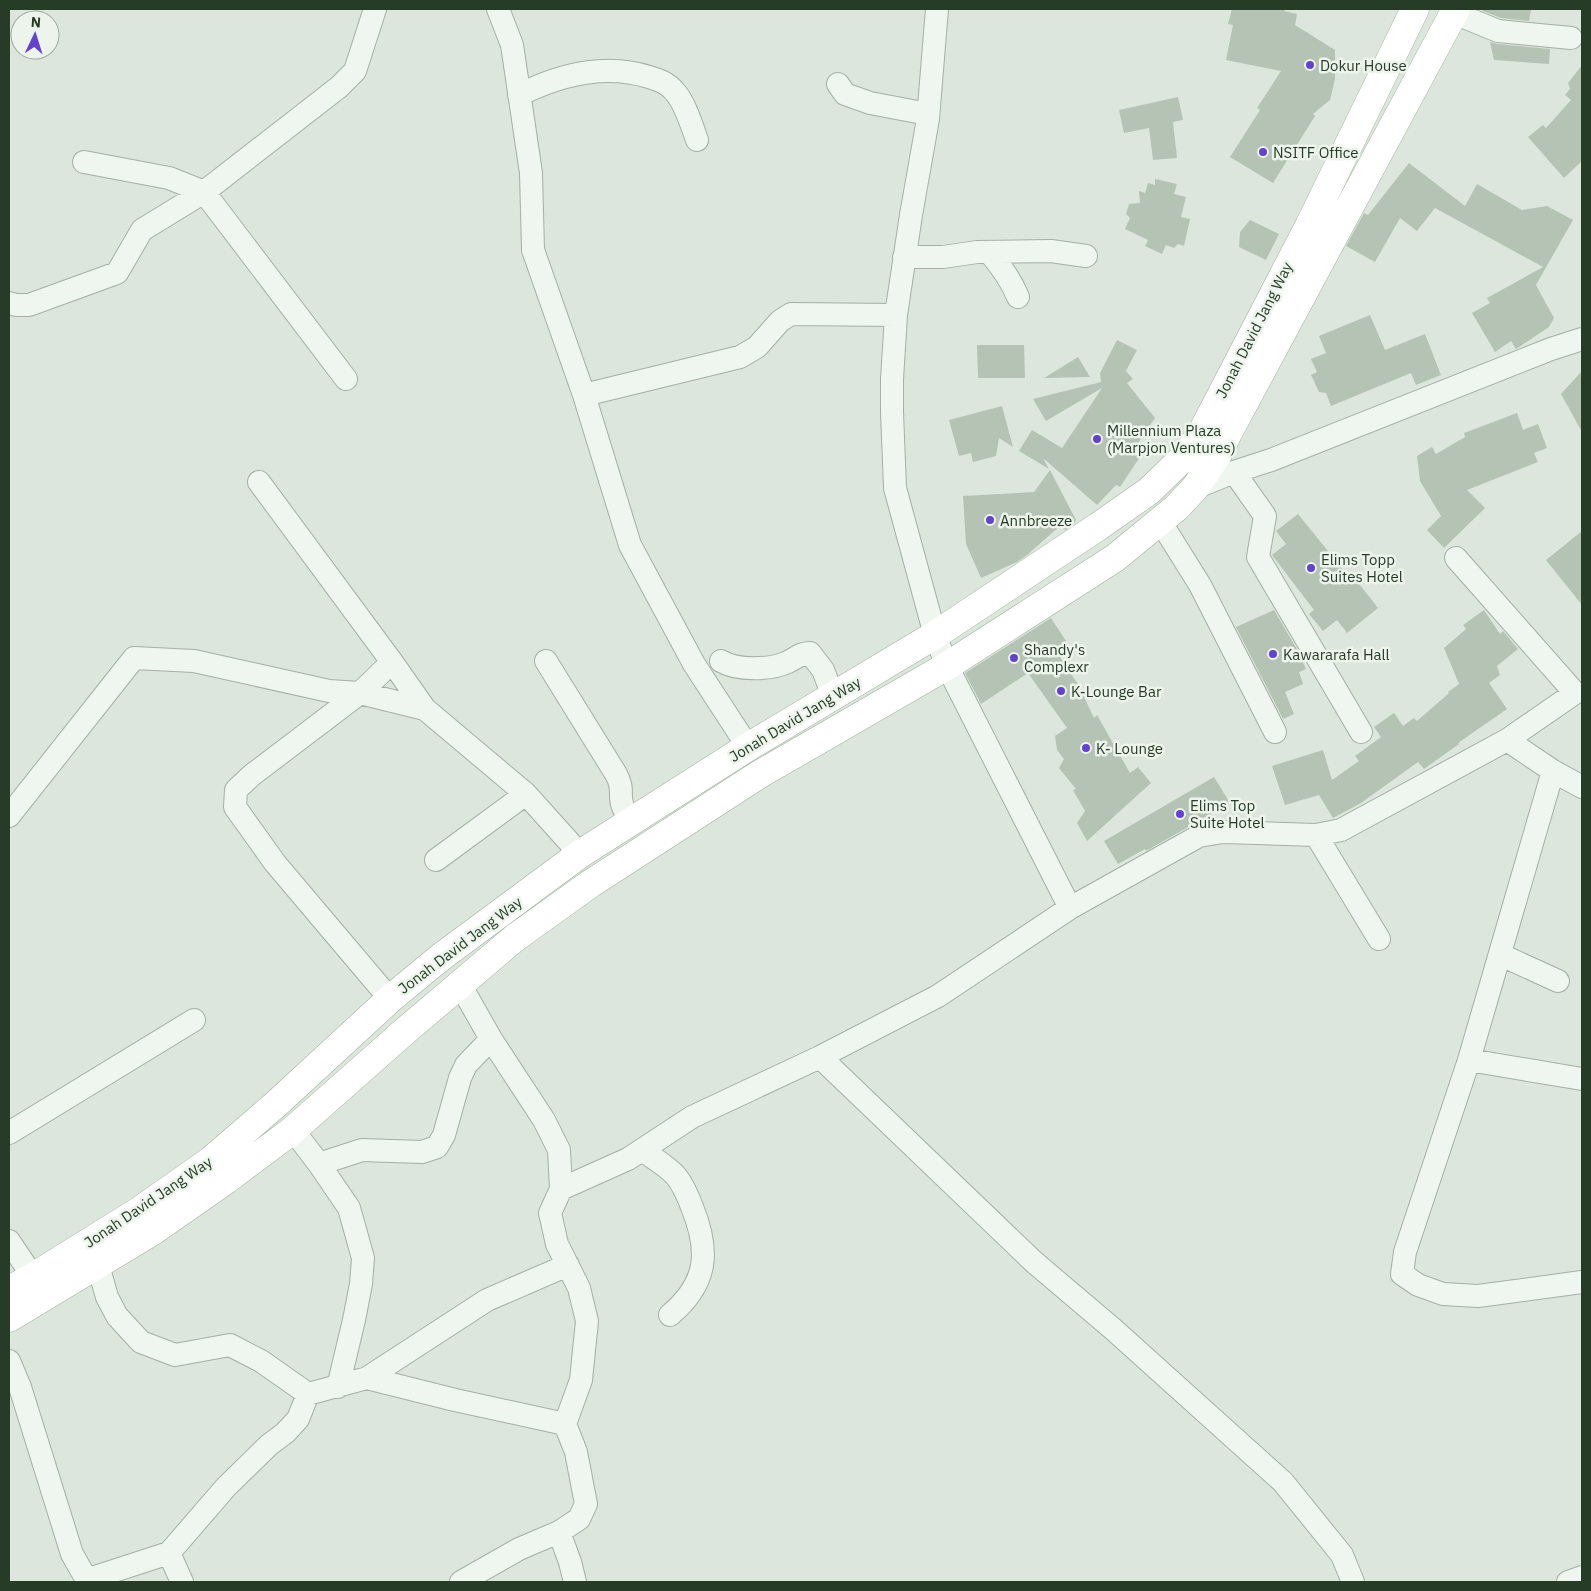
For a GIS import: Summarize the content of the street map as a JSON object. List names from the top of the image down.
{
  "streets": {
    "main road": ["Jonah David Jang Way"]
  },
  "places": [
    "Dokur House",
    "NSITF Office",
    "Millennium Plaza (Marpjon Ventures)",
    "Annbreeze",
    "Elims Topp Suites Hotel",
    "Kawararafa Hall",
    "Shandy's Complexr",
    "K-Lounge Bar",
    "K- Lounge",
    "Elims Top Suite Hotel"
  ],
  "north": "top"
}
